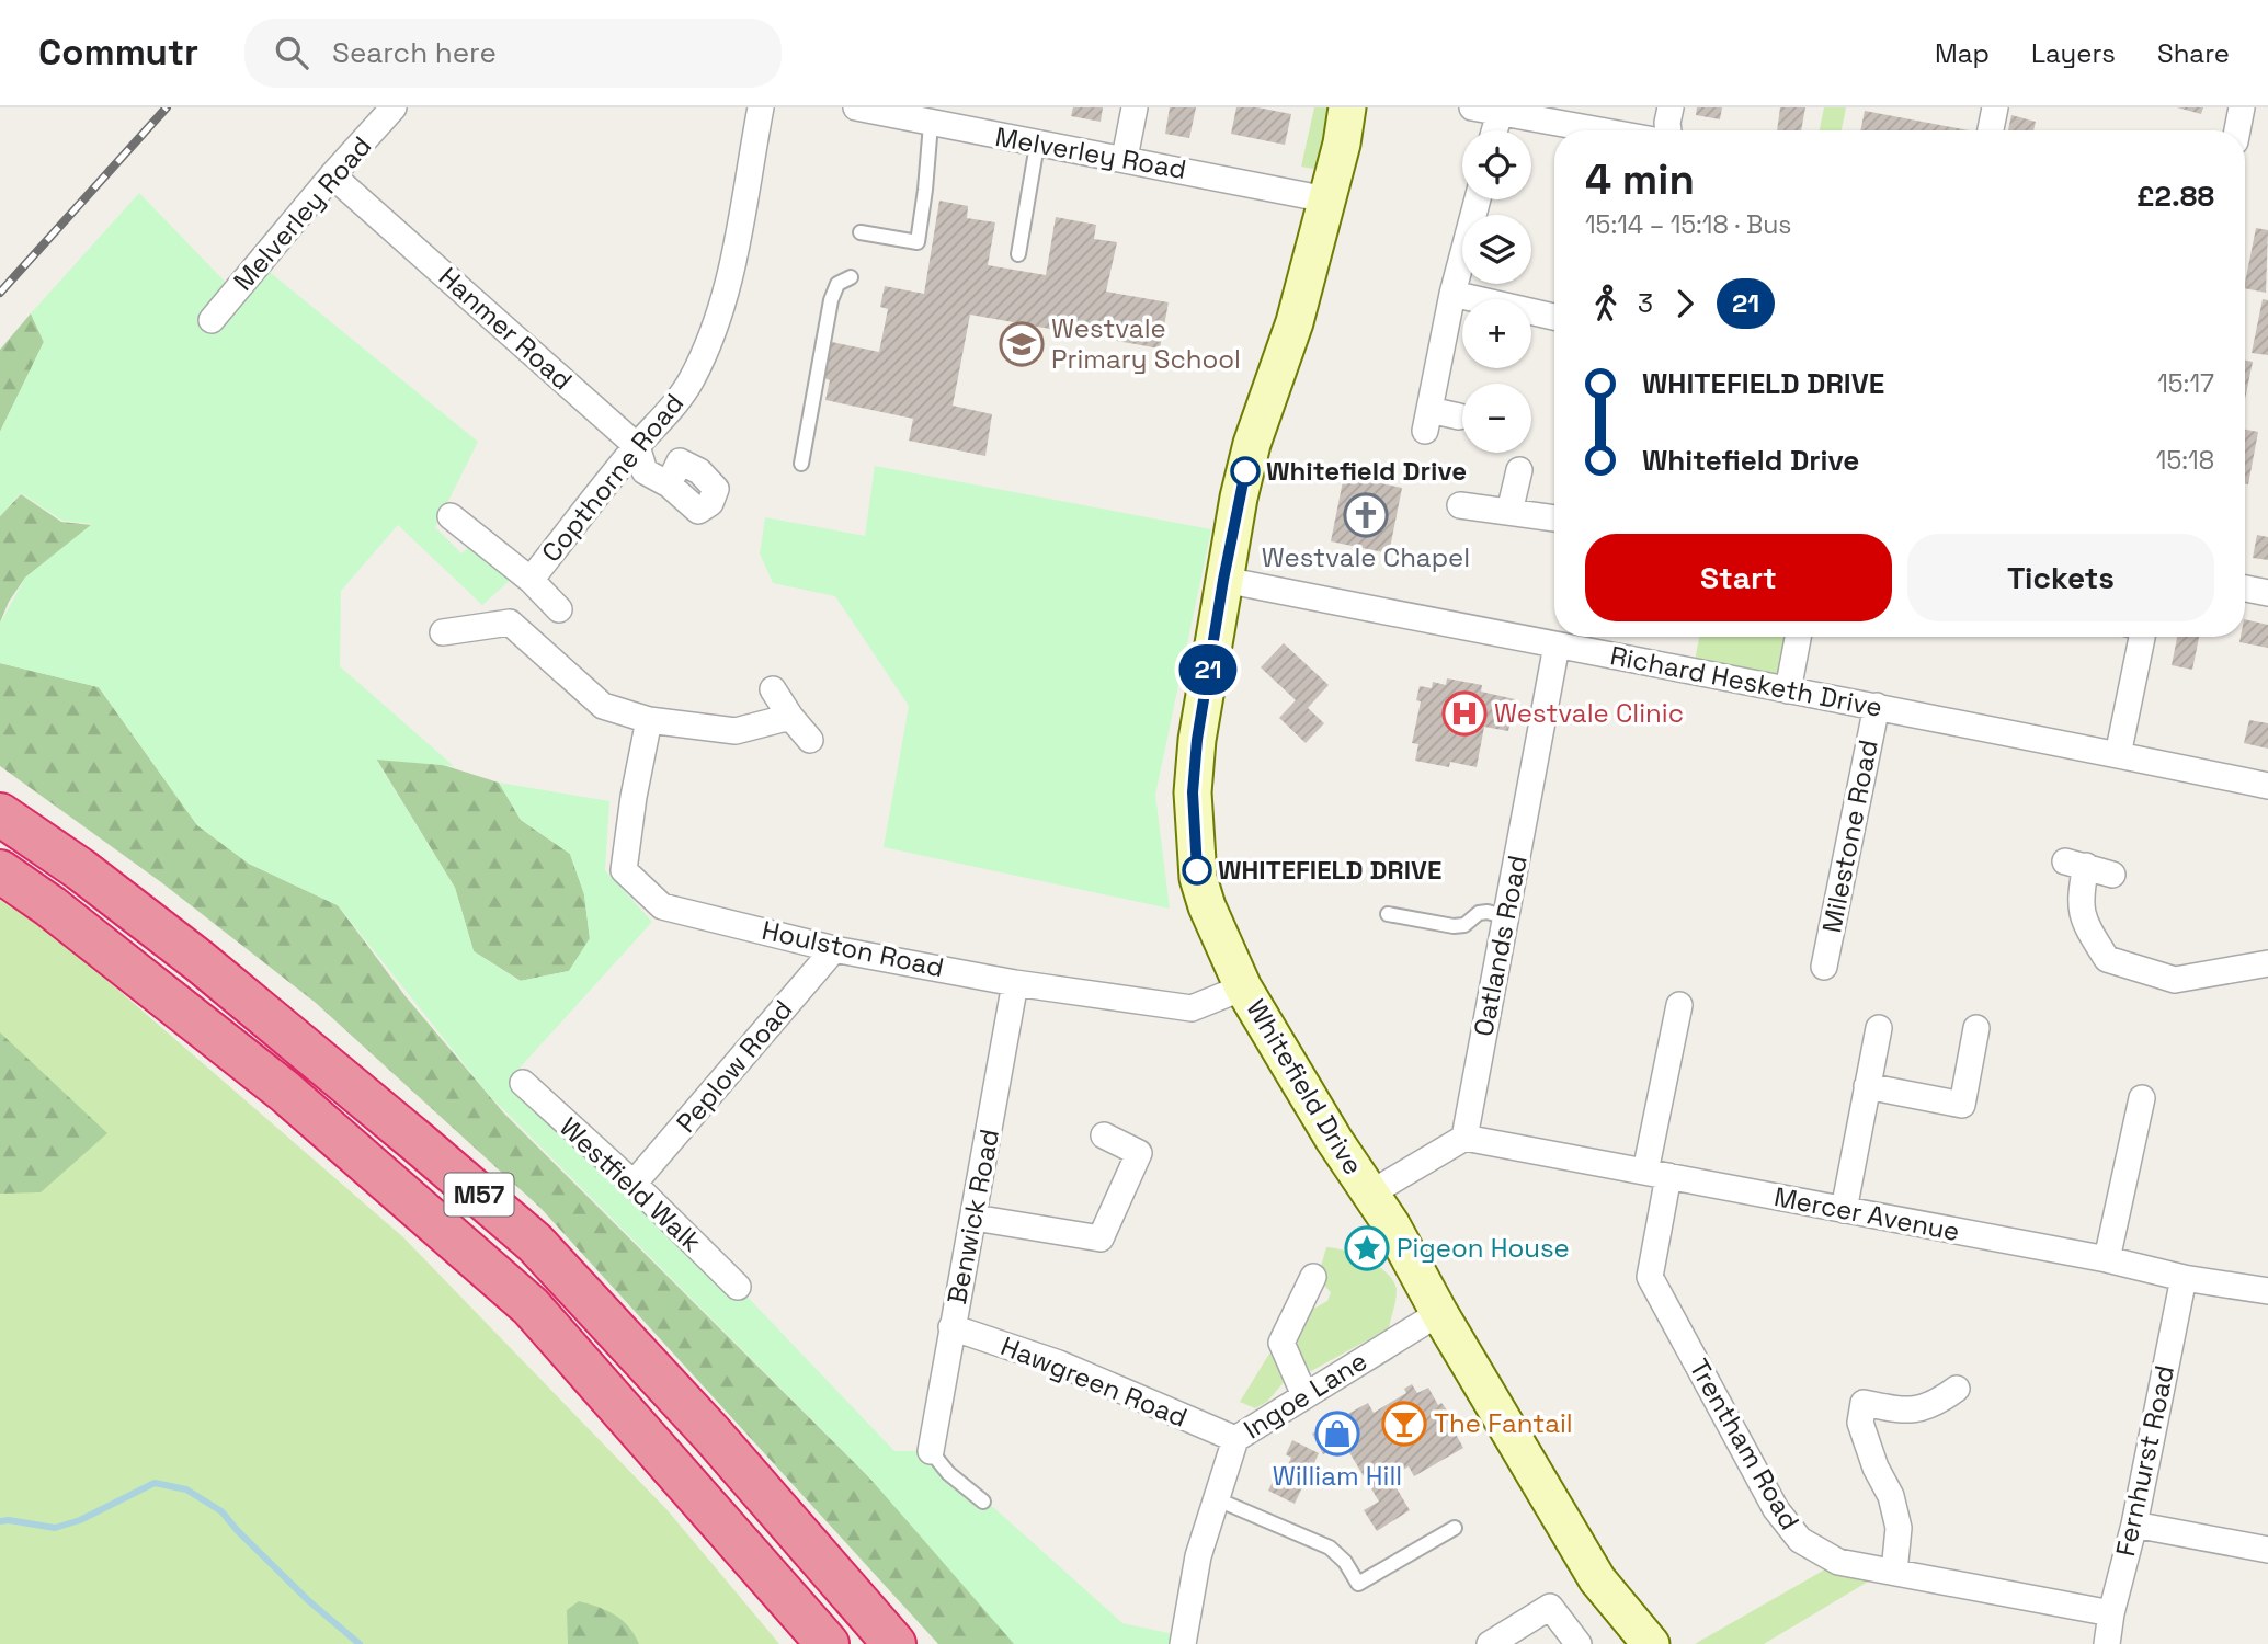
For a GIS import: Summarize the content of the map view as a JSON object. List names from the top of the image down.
{
  "streets": {
    "highway": ["M57"],
    "main road": ["Whitefield Drive"],
    "street": [
      "Melverley Road",
      "Hanmer Road",
      "Copthorne Road",
      "Richard Hesketh Drive",
      "Milestone Road",
      "Oatlands Road",
      "Houlston Road",
      "Peplow Road",
      "Westfield Walk",
      "Mercer Avenue",
      "Benwick Road",
      "Hawgreen Road",
      "Ingoe Lane",
      "Trentham Road",
      "Fernhurst Road"
    ]
  },
  "crossings": [
    ["Melverley Road", "Hanmer Road"],
    ["Melverley Road", "Whitefield Drive"],
    ["Hanmer Road", "Copthorne Road"],
    ["Richard Hesketh Drive", "Milestone Road"],
    ["Richard Hesketh Drive", "Oatlands Road"],
    ["Richard Hesketh Drive", "Whitefield Drive"],
    ["Oatlands Road", "Mercer Avenue"],
    ["Houlston Road", "Peplow Road"],
    ["Houlston Road", "Whitefield Drive"],
    ["Houlston Road", "Benwick Road"],
    ["Peplow Road", "Westfield Walk"],
    ["Whitefield Drive", "Ingoe Lane"],
    ["Mercer Avenue", "Trentham Road"],
    ["Mercer Avenue", "Fernhurst Road"],
    ["Benwick Road", "Hawgreen Road"],
    ["Hawgreen Road", "Ingoe Lane"],
    ["Trentham Road", "Fernhurst Road"]
  ],
  "places": {
    "school or university": ["Westvale Primary School"],
    "other": ["Whitefield Drive", "WHITEFIELD DRIVE"],
    "church": ["Westvale Chapel"],
    "hospital": ["Westvale Clinic"],
    "place": ["Pigeon House"],
    "bar": ["The Fantail"],
    "shop": ["William Hill"]
  },
  "lines": ["bus line 21"],
  "page": {
    "header": "Commutr",
    "search": "Search here",
    "nav": ["Map", "Layers", "Share"],
    "on_map": "21",
    "map_buttons": ["+", "−"],
    "heading": ["4 min", "15:14 – 15:18 · Bus", "£2.88"],
    "legs": ["3", "21"],
    "list": [
      {
        "name": "WHITEFIELD DRIVE",
        "value": "15:17"
      },
      {
        "name": "Whitefield Drive",
        "value": "15:18"
      }
    ],
    "buttons": ["Start", "Tickets"]
  }
}
